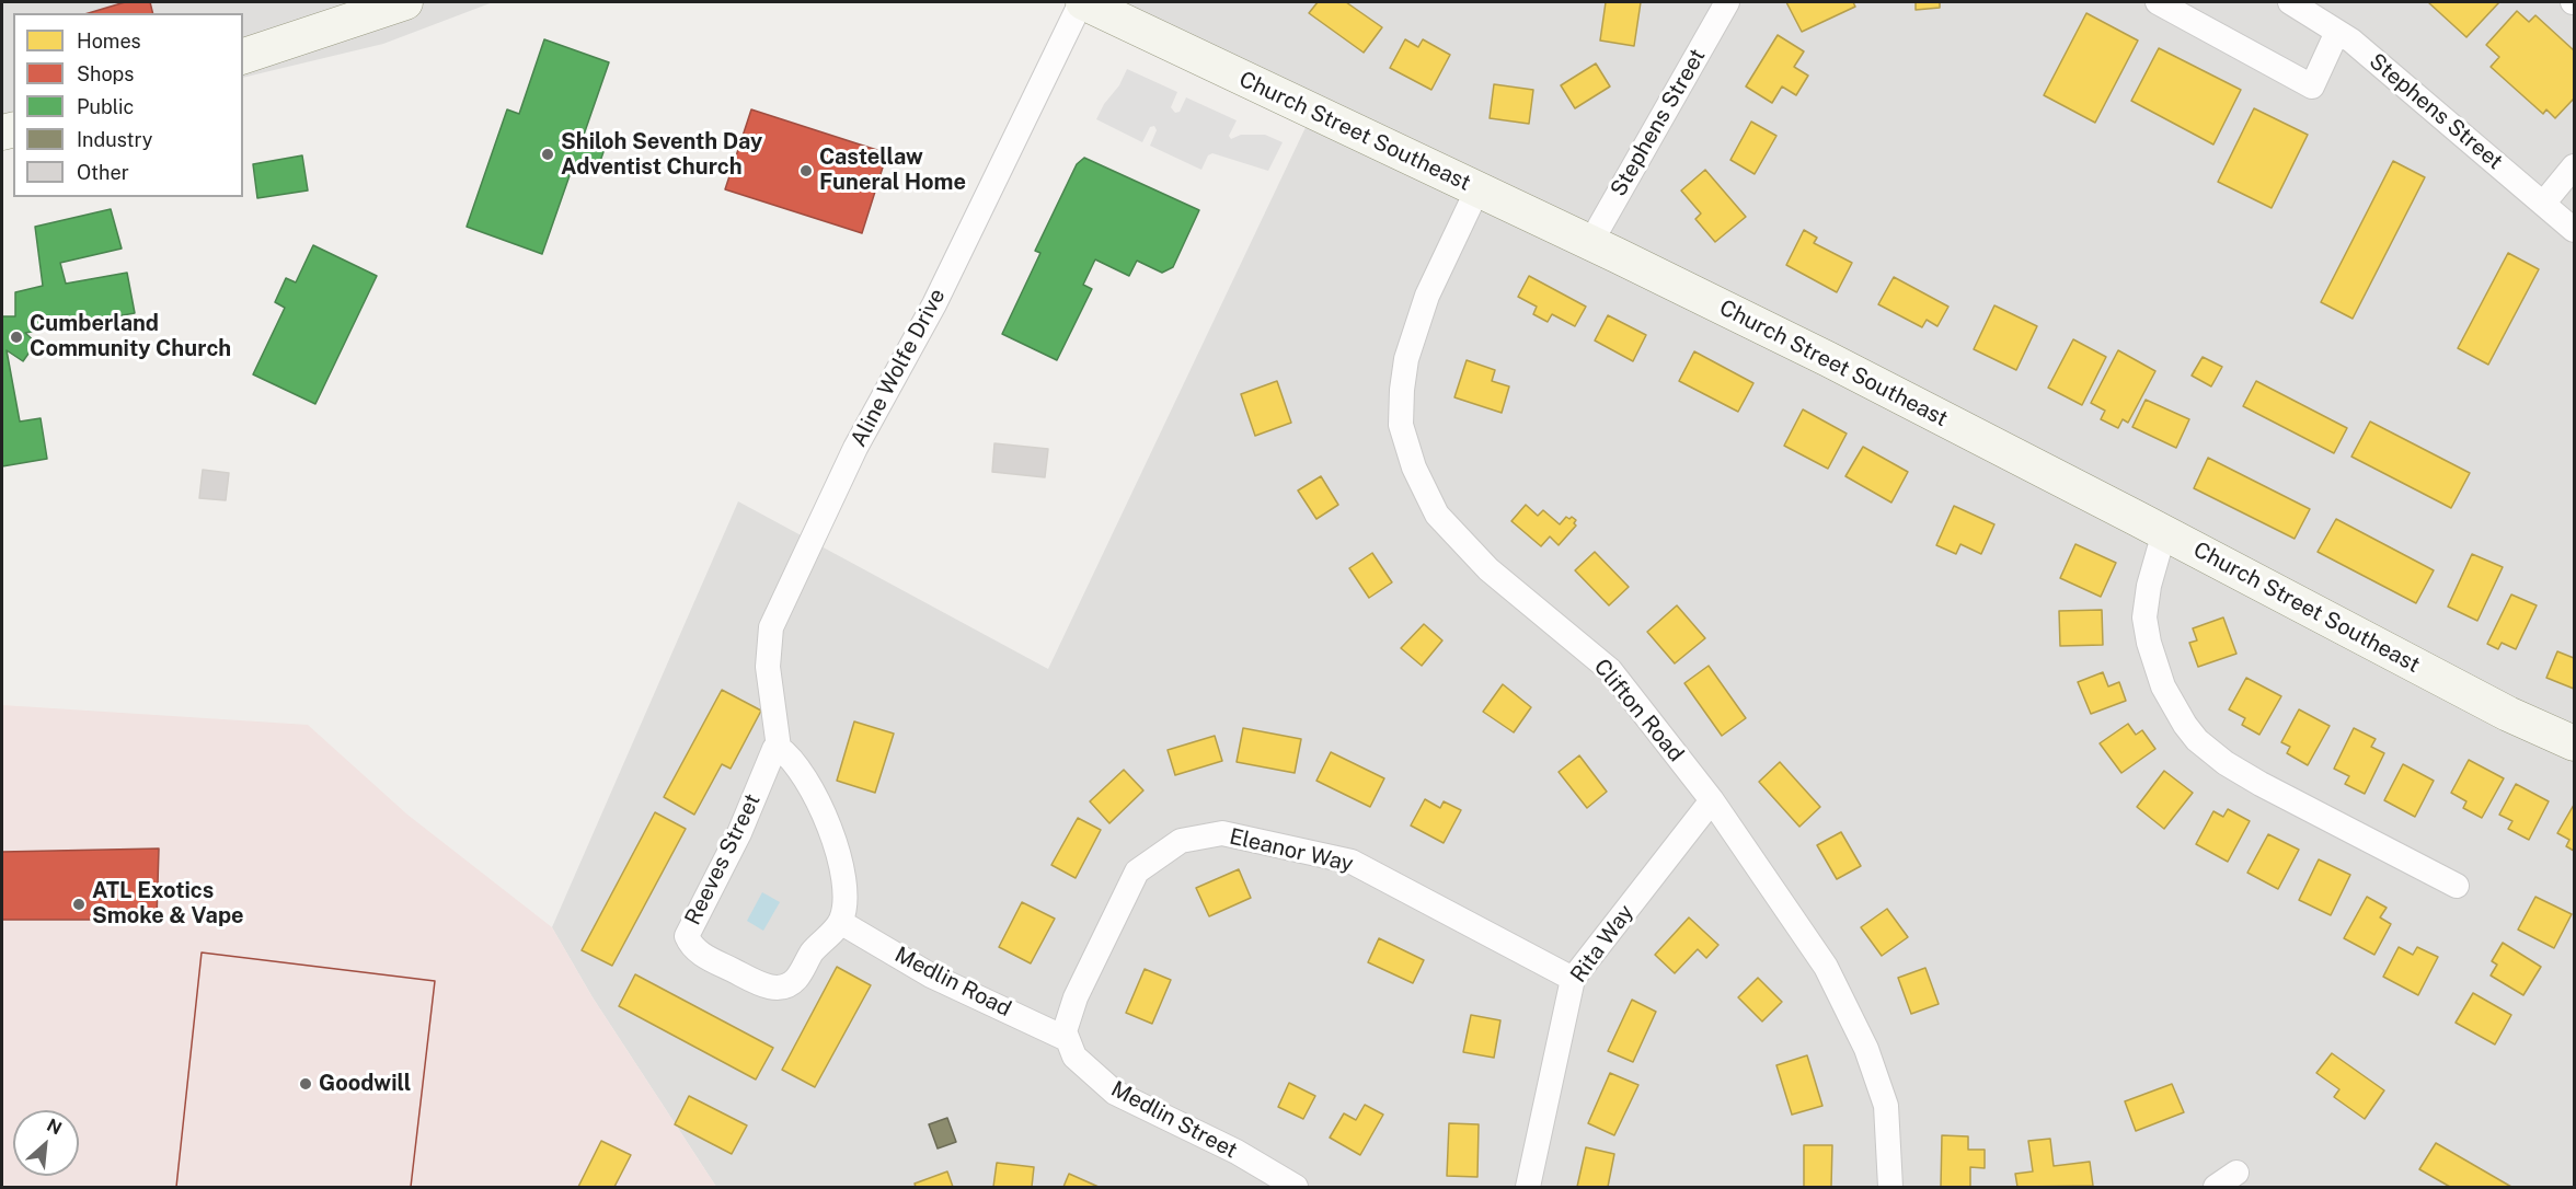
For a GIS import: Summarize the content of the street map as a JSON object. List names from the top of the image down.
{
  "streets": {
    "street": [
      "Stephens Street",
      "Church Street Southeast",
      "Aline Wolfe Drive",
      "Clifton Road",
      "Eleanor Way",
      "Reeves Street",
      "Rita Way",
      "Medlin Road",
      "Medlin Street"
    ]
  },
  "crossings": [
    ["Stephens Street", "Church Street Southeast"],
    ["Church Street Southeast", "Aline Wolfe Drive"],
    ["Church Street Southeast", "Clifton Road"],
    ["Aline Wolfe Drive", "Reeves Street"],
    ["Clifton Road", "Rita Way"],
    ["Eleanor Way", "Rita Way"],
    ["Eleanor Way", "Medlin Road"],
    ["Eleanor Way", "Medlin Street"],
    ["Reeves Street", "Medlin Road"],
    ["Medlin Road", "Medlin Street"]
  ],
  "places": [
    "Shiloh Seventh Day Adventist Church",
    "Castellaw Funeral Home",
    "Cumberland Community Church",
    "ATL Exotics Smoke & Vape",
    "Goodwill"
  ],
  "legend": [
    "Homes",
    "Shops",
    "Public",
    "Industry",
    "Other"
  ],
  "north": "top right"
}
